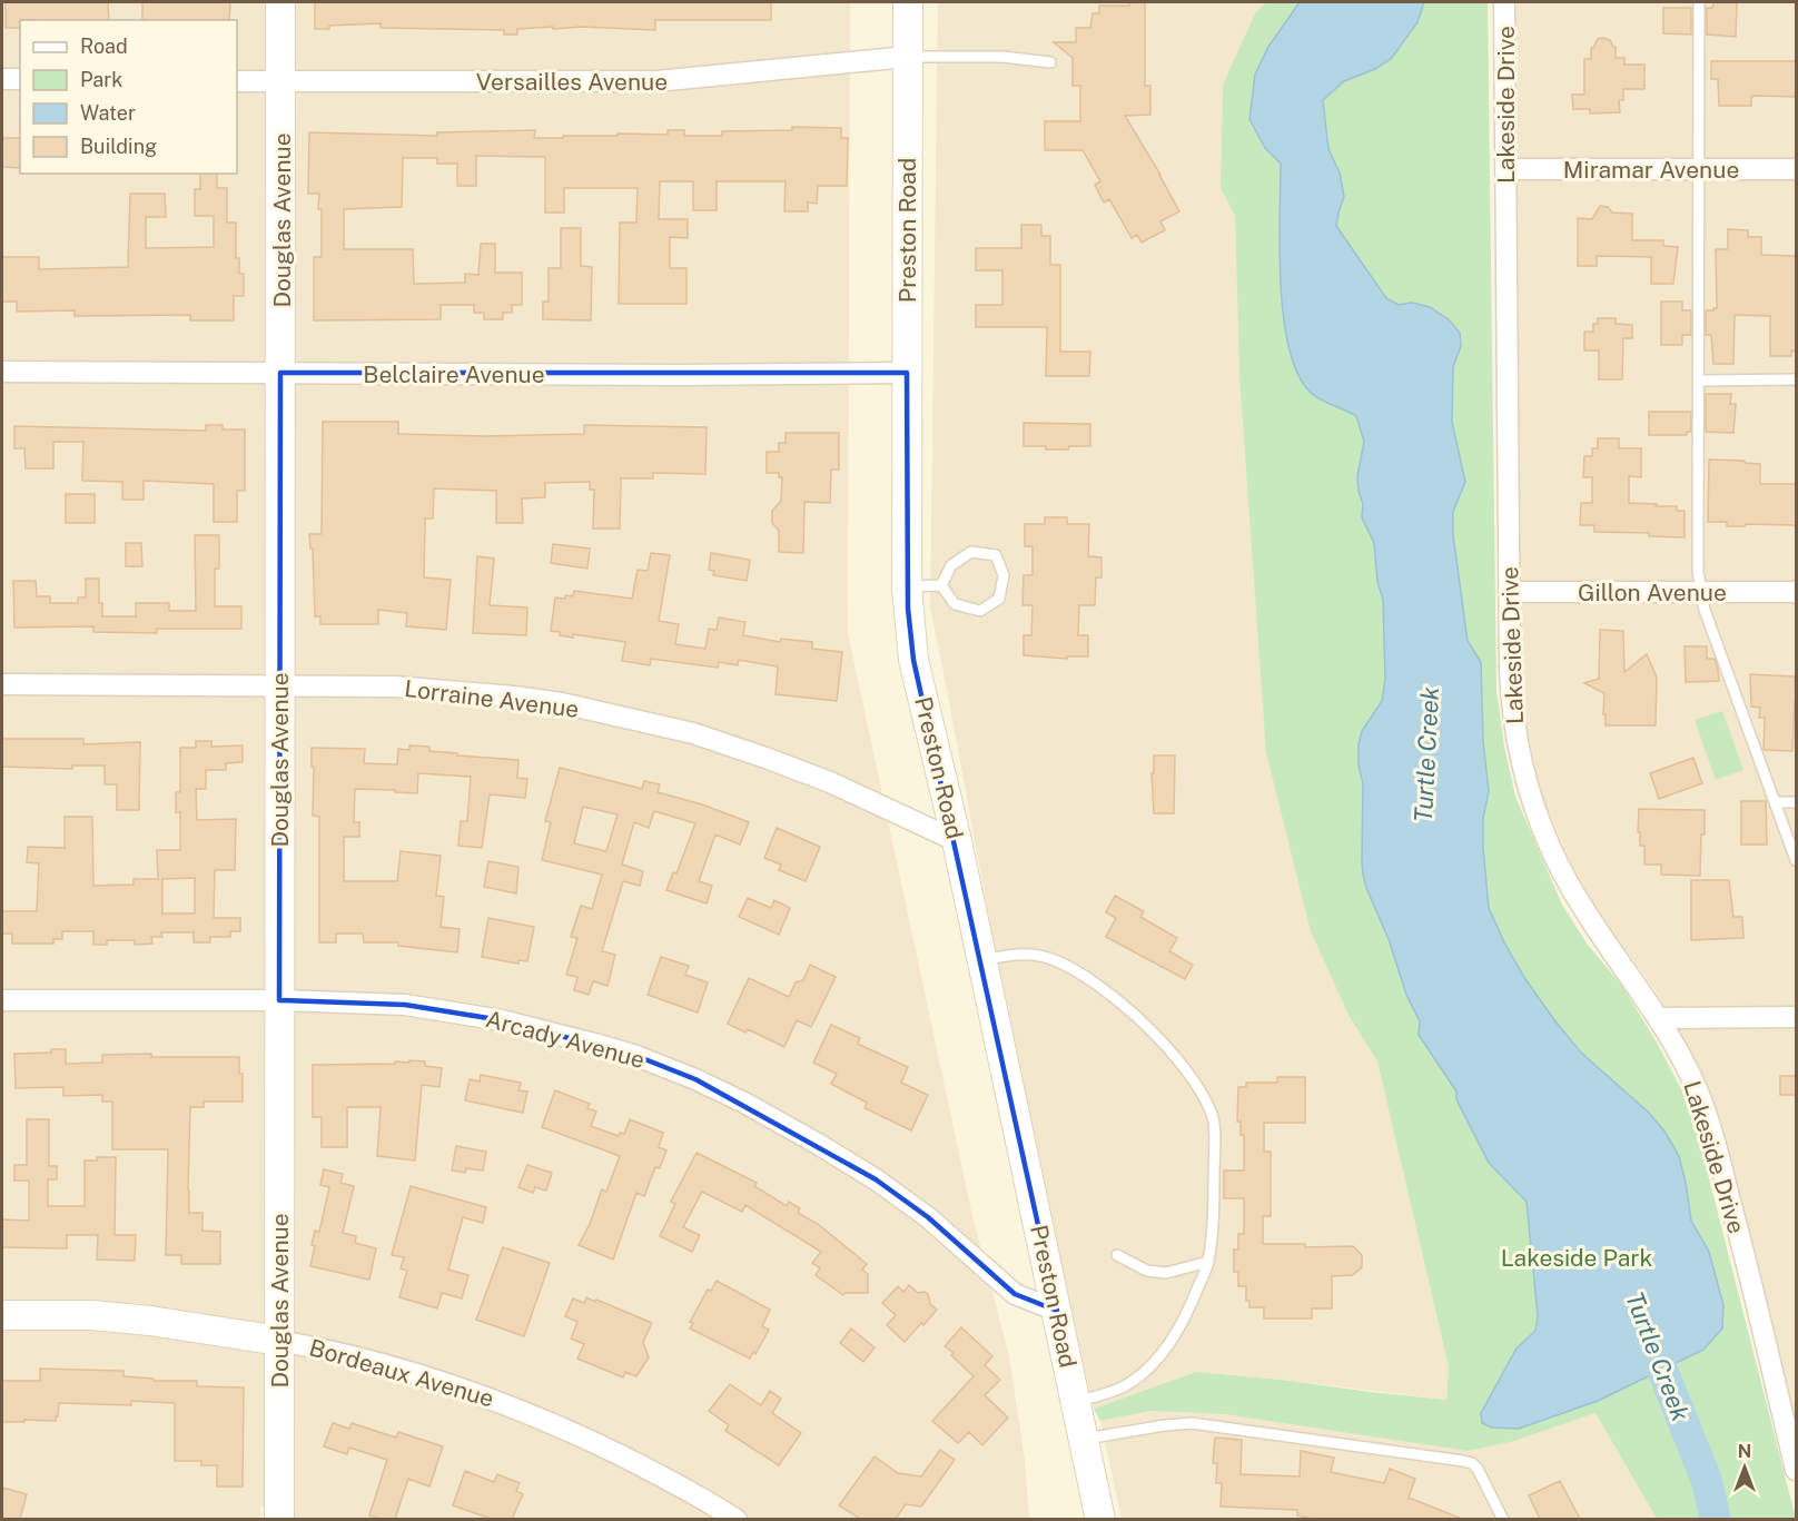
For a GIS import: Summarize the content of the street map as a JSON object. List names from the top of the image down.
{
  "streets": {
    "street": [
      "Versailles Avenue",
      "Lakeside Drive",
      "Miramar Avenue",
      "Douglas Avenue",
      "Preston Road",
      "Belclaire Avenue",
      "Gillon Avenue",
      "Lorraine Avenue",
      "Arcady Avenue",
      "Bordeaux Avenue"
    ]
  },
  "crossings": [
    ["Versailles Avenue", "Douglas Avenue"],
    ["Versailles Avenue", "Preston Road"],
    ["Lakeside Drive", "Miramar Avenue"],
    ["Lakeside Drive", "Gillon Avenue"],
    ["Douglas Avenue", "Belclaire Avenue"],
    ["Douglas Avenue", "Lorraine Avenue"],
    ["Douglas Avenue", "Arcady Avenue"],
    ["Douglas Avenue", "Bordeaux Avenue"],
    ["Preston Road", "Belclaire Avenue"],
    ["Preston Road", "Lorraine Avenue"],
    ["Preston Road", "Arcady Avenue"]
  ],
  "water": ["Turtle Creek"],
  "parks": ["Lakeside Park"],
  "legend": [
    "Road",
    "Park",
    "Water",
    "Building"
  ],
  "north": "top"
}
